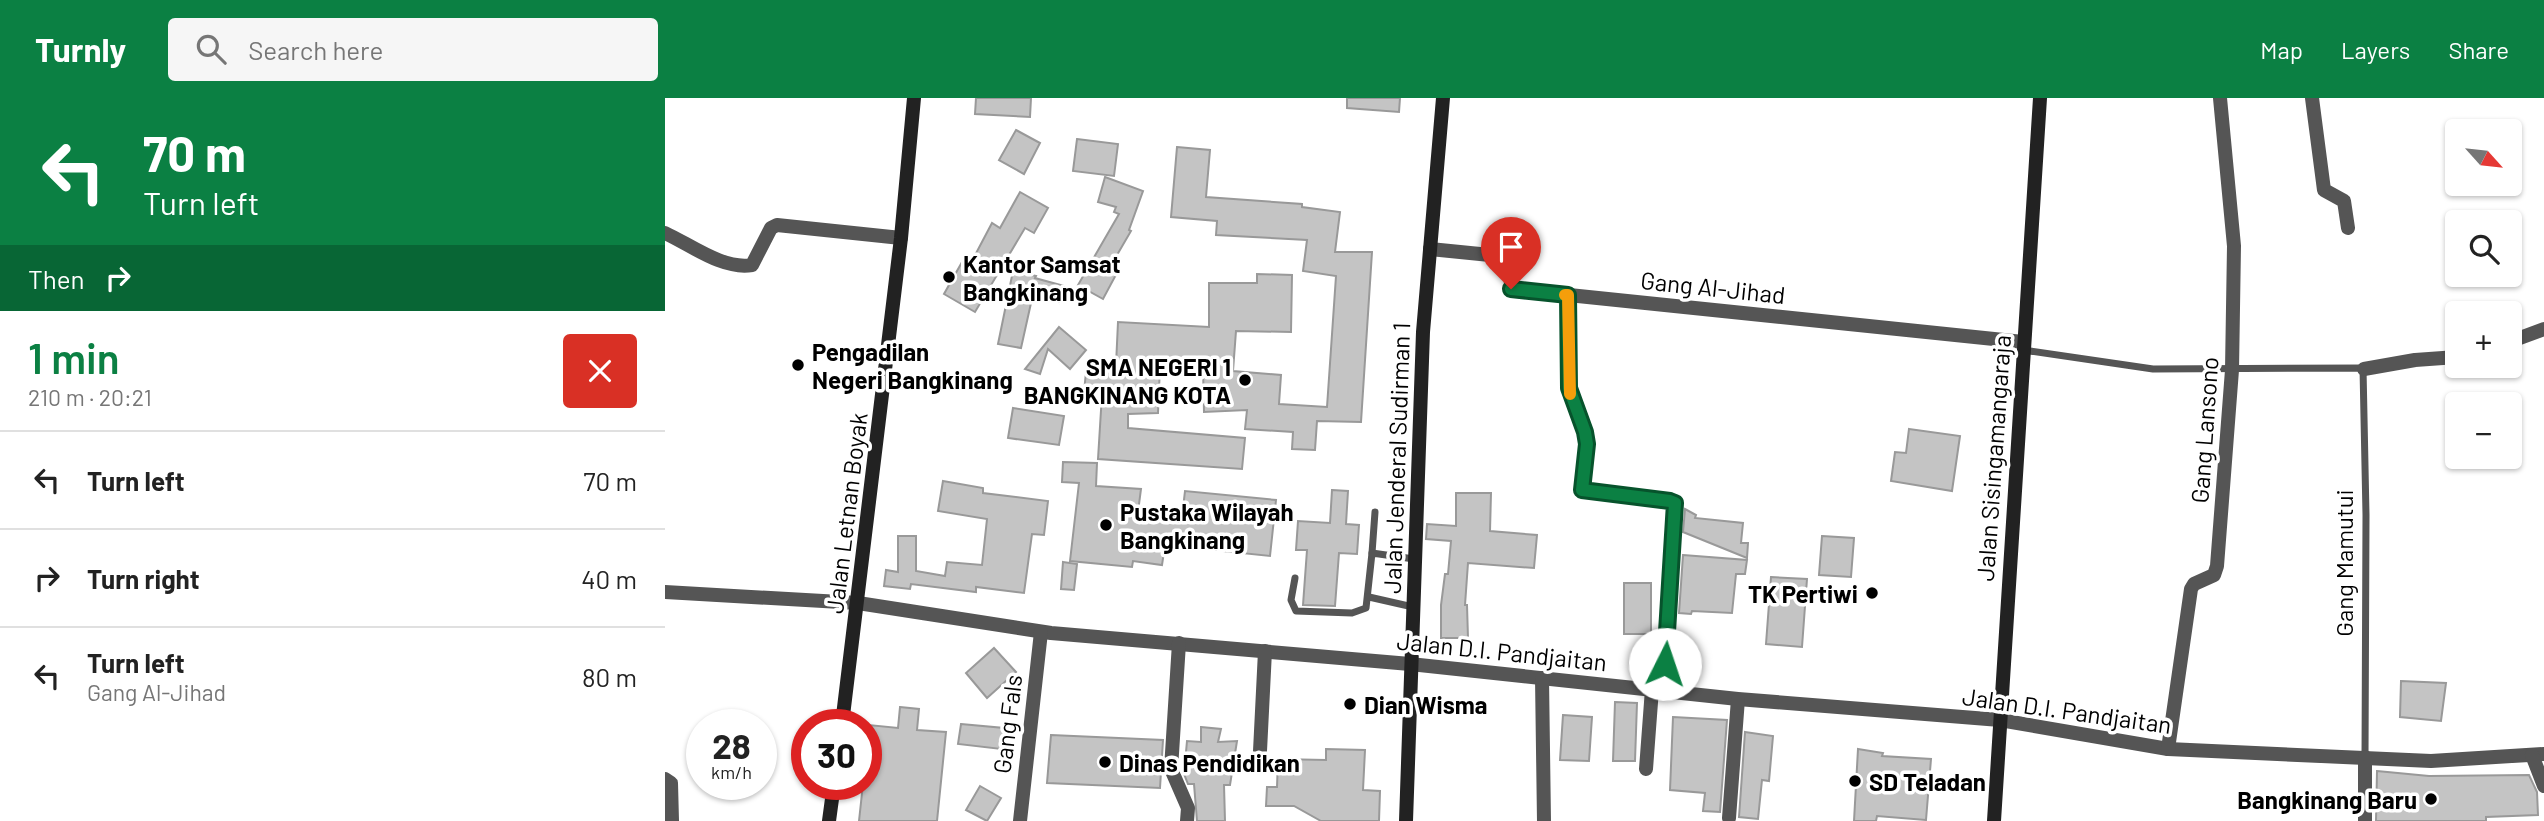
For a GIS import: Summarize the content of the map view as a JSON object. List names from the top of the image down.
{
  "streets": {
    "street": [
      "Gang Al-Jihad",
      "Gang Lansono",
      "Jalan Jenderal Sudirman 1",
      "Jalan Sisingamangaraja",
      "Jalan Letnan Boyak",
      "Jalan D.I. Pandjaitan",
      "Gang Fals"
    ],
    "lane": ["Gang Mamutui"]
  },
  "crossings": [
    ["Gang Al-Jihad", "Jalan Jenderal Sudirman 1"],
    ["Gang Al-Jihad", "Jalan Sisingamangaraja"],
    ["Gang Lansono", "Jalan D.I. Pandjaitan"],
    ["Jalan Jenderal Sudirman 1", "Jalan D.I. Pandjaitan"],
    ["Jalan Sisingamangaraja", "Jalan D.I. Pandjaitan"],
    ["Jalan Letnan Boyak", "Jalan D.I. Pandjaitan"],
    ["Gang Mamutui", "Jalan D.I. Pandjaitan"],
    ["Jalan D.I. Pandjaitan", "Gang Fals"]
  ],
  "places": [
    "Kantor Samsat Bangkinang",
    "Pengadilan Negeri Bangkinang",
    "SMA NEGERI 1 BANGKINANG KOTA",
    "Pustaka Wilayah Bangkinang",
    "TK Pertiwi",
    "Dian Wisma",
    "Dinas Pendidikan",
    "SD Teladan",
    "Bangkinang Baru"
  ],
  "north": "bottom right",
  "page": {
    "header": "Turnly",
    "search": "Search here",
    "nav": ["Map", "Layers", "Share"],
    "turn": ["70 m", "Turn left"],
    "map_buttons": ["+", "−"],
    "then": "Then",
    "heading": ["1 min", "210 m · 20:21"],
    "list": [
      {
        "name": "Turn left",
        "value": "70 m"
      },
      {
        "name": "Turn right",
        "value": "40 m"
      },
      {
        "name": "Turn left",
        "note": "Gang Al-Jihad",
        "value": "80 m"
      }
    ],
    "speed": "28 km/h",
    "limit": "30"
  }
}
